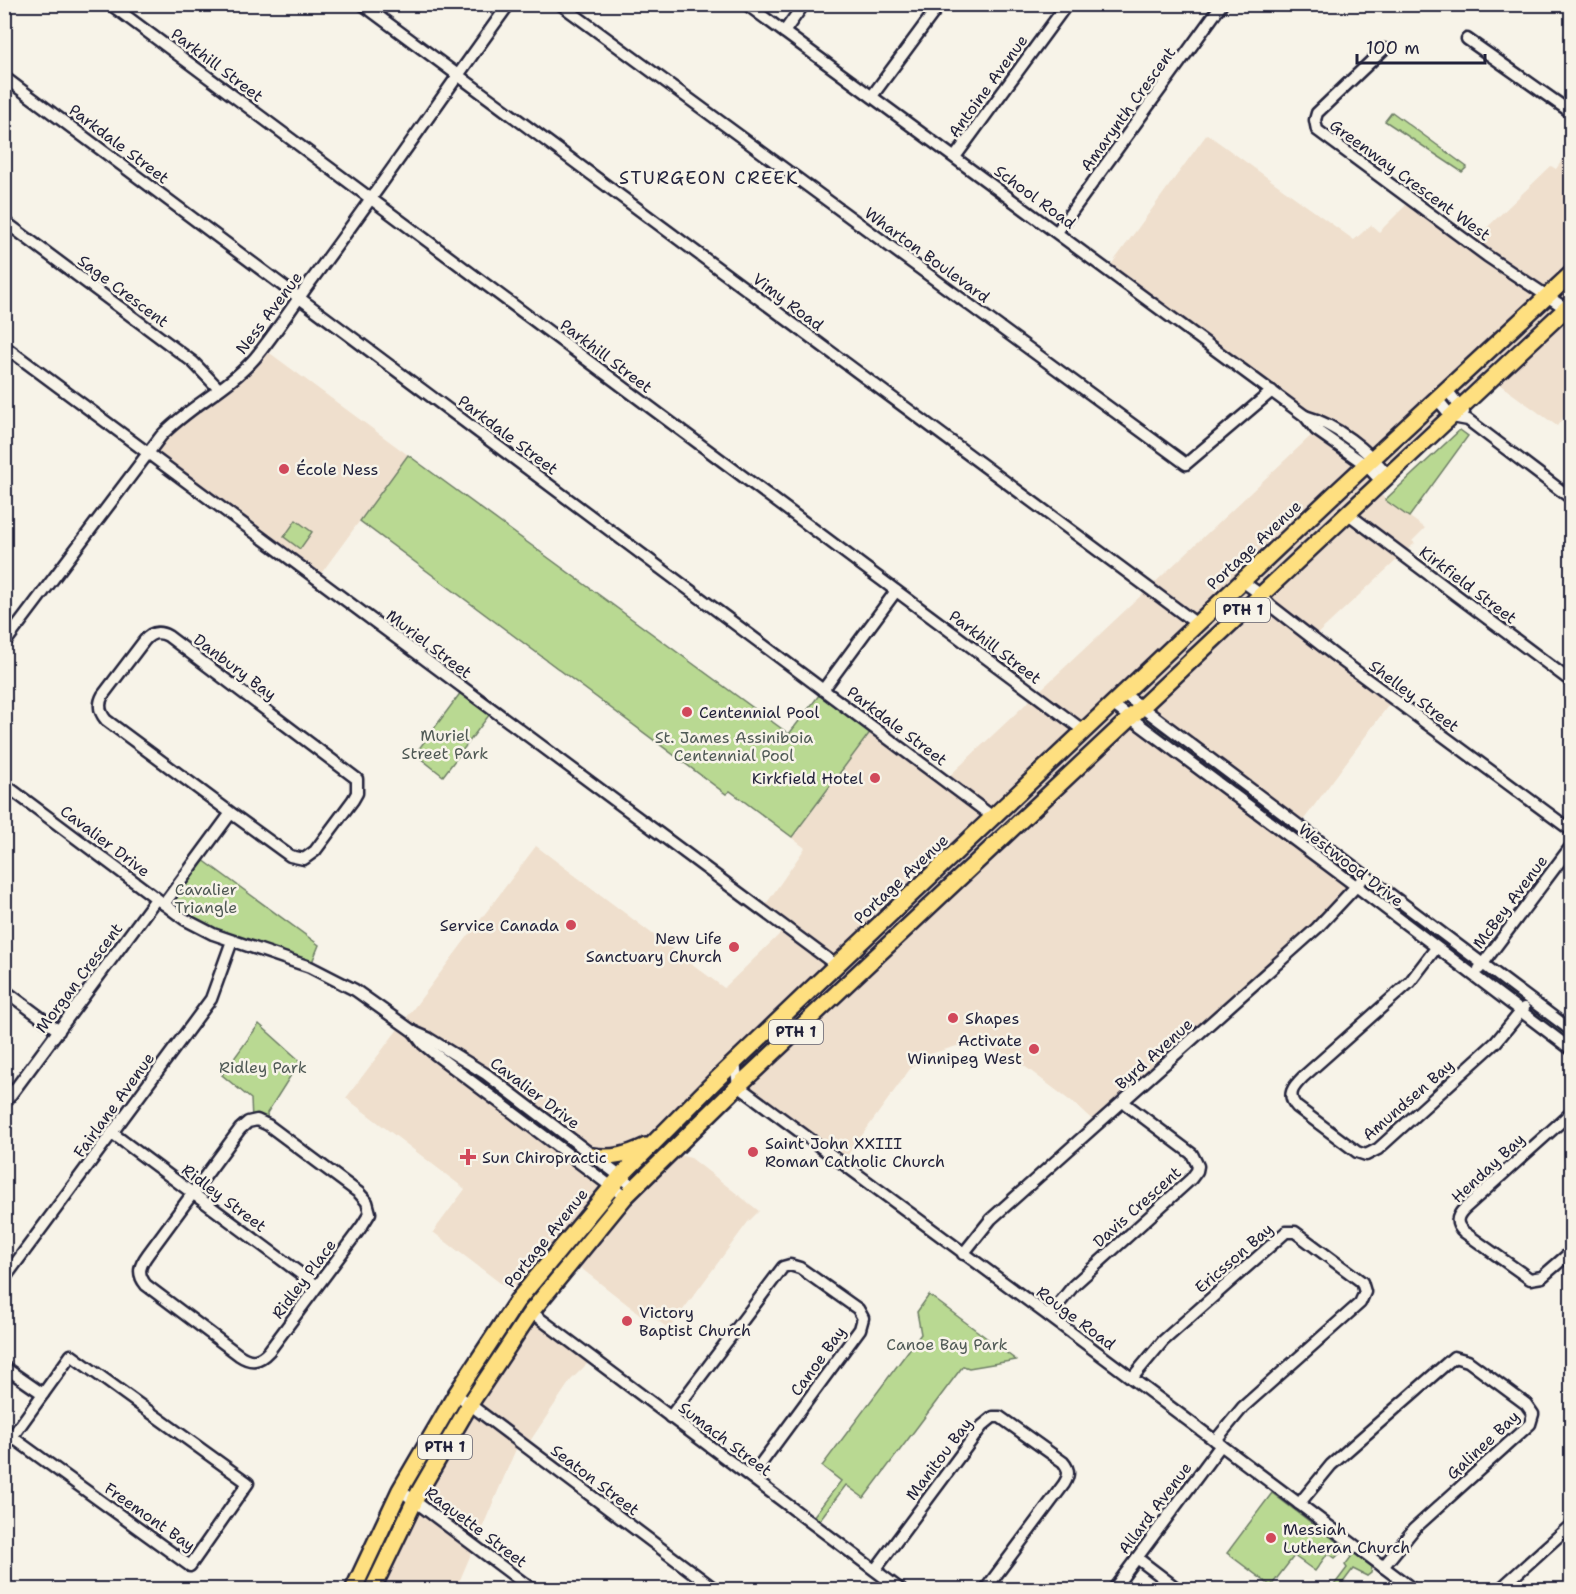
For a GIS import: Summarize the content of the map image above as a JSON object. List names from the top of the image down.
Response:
{
  "streets": {
    "highway": ["Portage Avenue", "PTH 1"],
    "street": [
      "Parkhill Street",
      "Antoine Avenue",
      "Amarynth Crescent",
      "Parkdale Street",
      "Greenway Crescent West",
      "School Road",
      "Wharton Boulevard",
      "Sage Crescent",
      "Vimy Road",
      "Ness Avenue",
      "Kirkfield Street",
      "Muriel Street",
      "Danbury Bay",
      "Shelley Street",
      "Cavalier Drive",
      "Westwood Drive",
      "McBey Avenue",
      "Morgan Crescent",
      "Byrd Avenue",
      "Amundsen Bay",
      "Fairlane Avenue",
      "Henday Bay",
      "Ridley Street",
      "Davis Crescent",
      "Ericsson Bay",
      "Ridley Place",
      "Rouge Road",
      "Canoe Bay",
      "Sumach Street",
      "Galinee Bay",
      "Manitou Bay",
      "Seaton Street",
      "Allard Avenue",
      "Freemont Bay",
      "Raquette Street"
    ]
  },
  "crossings": [
    ["Parkhill Street", "Ness Avenue"],
    ["Parkhill Street", "Portage Avenue"],
    ["Antoine Avenue", "School Road"],
    ["Amarynth Crescent", "School Road"],
    ["Parkdale Street", "Ness Avenue"],
    ["Parkdale Street", "Portage Avenue"],
    ["Greenway Crescent West", "Portage Avenue"],
    ["School Road", "Wharton Boulevard"],
    ["School Road", "Portage Avenue"],
    ["School Road", "PTH 1"],
    ["Sage Crescent", "Ness Avenue"],
    ["Vimy Road", "Ness Avenue"],
    ["Vimy Road", "Portage Avenue"],
    ["Ness Avenue", "Muriel Street"],
    ["Portage Avenue", "Muriel Street"],
    ["Portage Avenue", "Shelley Street"],
    ["Portage Avenue", "Cavalier Drive"],
    ["Portage Avenue", "Westwood Drive"],
    ["Portage Avenue", "Seaton Street"],
    ["Portage Avenue", "Raquette Street"],
    ["Kirkfield Street", "PTH 1"],
    ["PTH 1", "Shelley Street"],
    ["PTH 1", "Cavalier Drive"],
    ["PTH 1", "Westwood Drive"],
    ["PTH 1", "Rouge Road"],
    ["PTH 1", "Sumach Street"],
    ["PTH 1", "Seaton Street"],
    ["PTH 1", "Raquette Street"],
    ["Cavalier Drive", "Morgan Crescent"],
    ["Cavalier Drive", "Fairlane Avenue"],
    ["Westwood Drive", "McBey Avenue"],
    ["Westwood Drive", "Byrd Avenue"],
    ["Westwood Drive", "Amundsen Bay"],
    ["Byrd Avenue", "Davis Crescent"],
    ["Byrd Avenue", "Rouge Road"],
    ["Fairlane Avenue", "Ridley Street"],
    ["Ridley Street", "Ridley Place"],
    ["Davis Crescent", "Rouge Road"],
    ["Ericsson Bay", "Rouge Road"],
    ["Ericsson Bay", "Allard Avenue"],
    ["Rouge Road", "Galinee Bay"],
    ["Rouge Road", "Allard Avenue"],
    ["Canoe Bay", "Sumach Street"],
    ["Sumach Street", "Manitou Bay"]
  ],
  "districts": ["STURGEON CREEK"],
  "parks": [
    "Muriel Street Park",
    "St. James Assiniboia Centennial Pool",
    "Cavalier Triangle",
    "Ridley Park",
    "Canoe Bay Park"
  ],
  "places": {
    "other": [
      "École Ness",
      "Centennial Pool",
      "Kirkfield Hotel",
      "Service Canada",
      "New Life Sanctuary Church",
      "Shapes",
      "Activate Winnipeg West",
      "Saint John XXIII Roman Catholic Church",
      "Victory Baptist Church",
      "Messiah Lutheran Church"
    ],
    "health": ["Sun Chiropractic"]
  },
  "scale_bar": "100 m"
}
